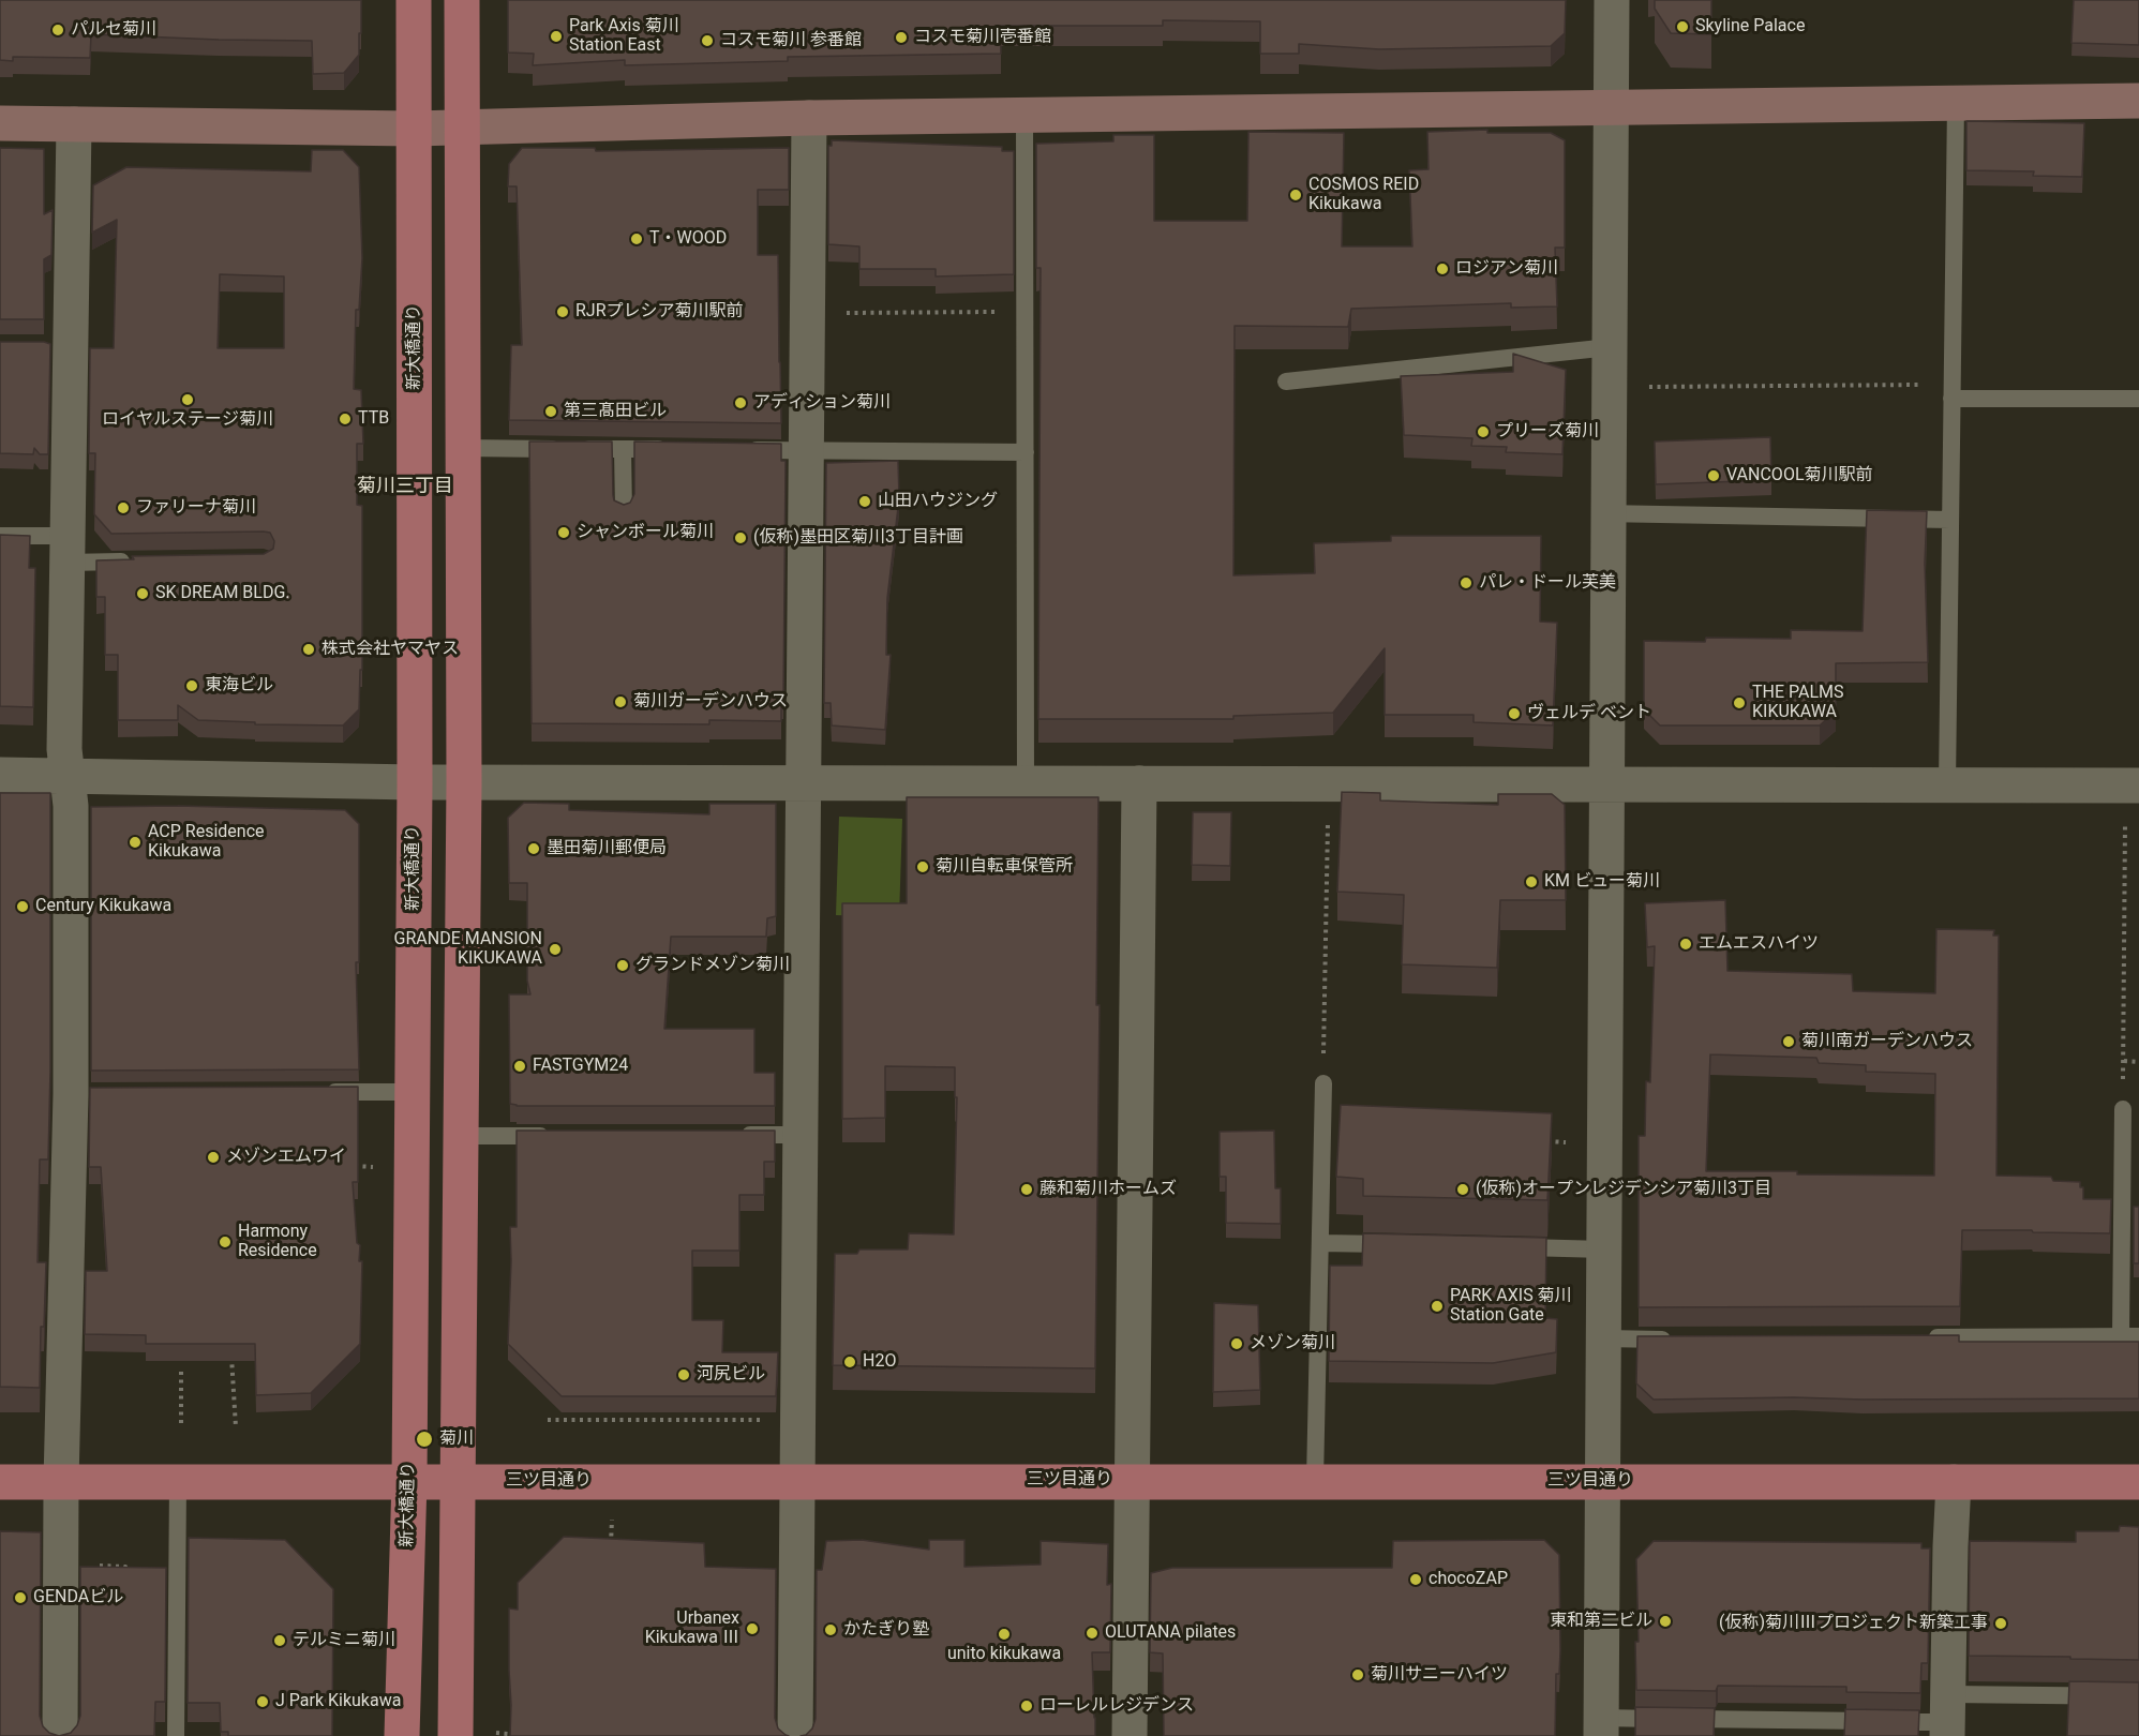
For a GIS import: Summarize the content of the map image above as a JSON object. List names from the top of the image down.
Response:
{
  "streets": {
    "main road": ["新大橋通り", "三ツ目通り"]
  },
  "crossings": [
    ["新大橋通り", "三ツ目通り"]
  ],
  "districts": ["菊川三丁目"],
  "places": [
    "Skyline Palace",
    "パルセ菊川",
    "Park Axis 菊川 Station East",
    "コスモ菊川壱番館",
    "コスモ菊川 参番館",
    "COSMOS REID Kikukawa",
    "T・WOOD",
    "ロジアン菊川",
    "RJRプレシア菊川駅前",
    "ロイヤルステージ菊川",
    "アディション菊川",
    "第三髙田ビル",
    "TTB",
    "プリーズ菊川",
    "VANCOOL菊川駅前",
    "山田ハウジング",
    "ファリーナ菊川",
    "シャンボール菊川",
    "(仮称)墨田区菊川3丁目計画",
    "パレ・ドール芙美",
    "SK DREAM BLDG.",
    "株式会社ヤマヤス",
    "東海ビル",
    "菊川ガーデンハウス",
    "THE PALMS KIKUKAWA",
    "ヴェルデ ベント",
    "ACP Residence Kikukawa",
    "墨田菊川郵便局",
    "菊川自転車保管所",
    "KM ビュー菊川",
    "Century Kikukawa",
    "エムエスハイツ",
    "GRANDE MANSION KIKUKAWA",
    "グランドメゾン菊川",
    "菊川南ガーデンハウス",
    "FASTGYM24",
    "メゾンエムワイ",
    "藤和菊川ホームズ",
    "(仮称)オープンレジデンシア菊川3丁目",
    "Harmony Residence",
    "PARK AXIS 菊川 Station Gate",
    "メゾン菊川",
    "H2O",
    "河尻ビル",
    "菊川",
    "chocoZAP",
    "GENDAビル",
    "東和第二ビル",
    "(仮称)菊川Ⅲプロジェクト新築工事",
    "Urbanex Kikukawa Ⅲ",
    "かたぎり塾",
    "OLUTANA pilates",
    "unito kikukawa",
    "テルミニ菊川",
    "菊川サニーハイツ",
    "J Park Kikukawa",
    "ローレルレジデンス"
  ]
}
